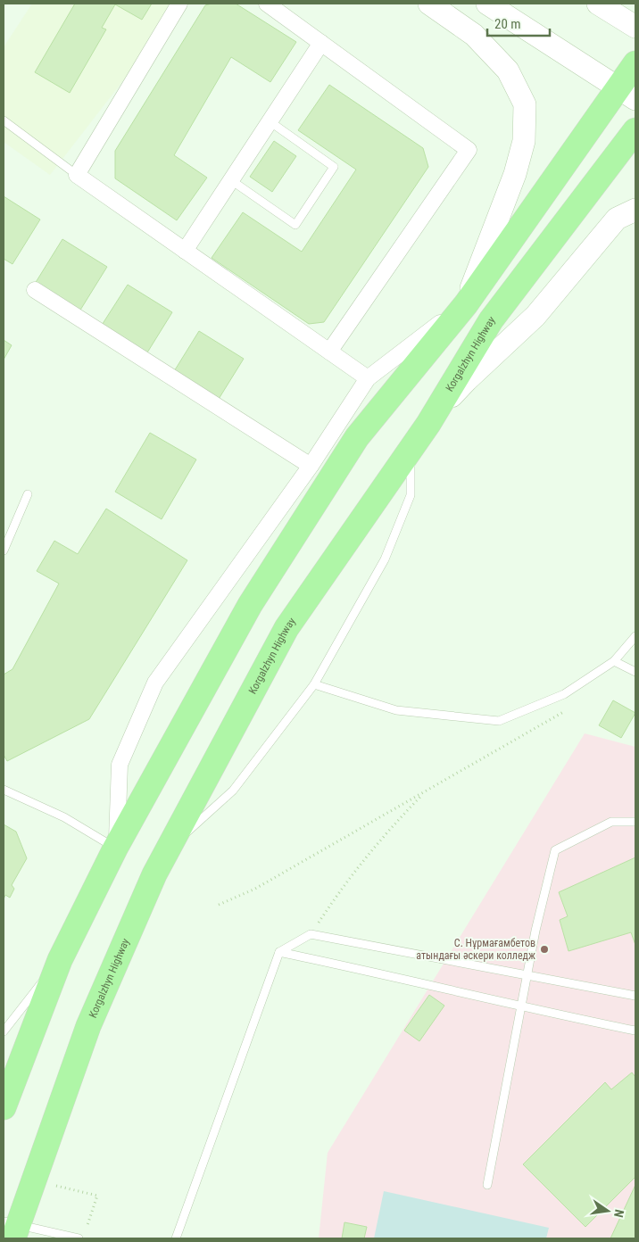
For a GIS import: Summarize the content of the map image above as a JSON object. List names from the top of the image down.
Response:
{
  "streets": {
    "main road": ["Korgalzhyn Highway"]
  },
  "places": ["С. Нұрмағамбетов атындағы әскери колледж"],
  "scale_bar": "20 m",
  "north": "right"
}
